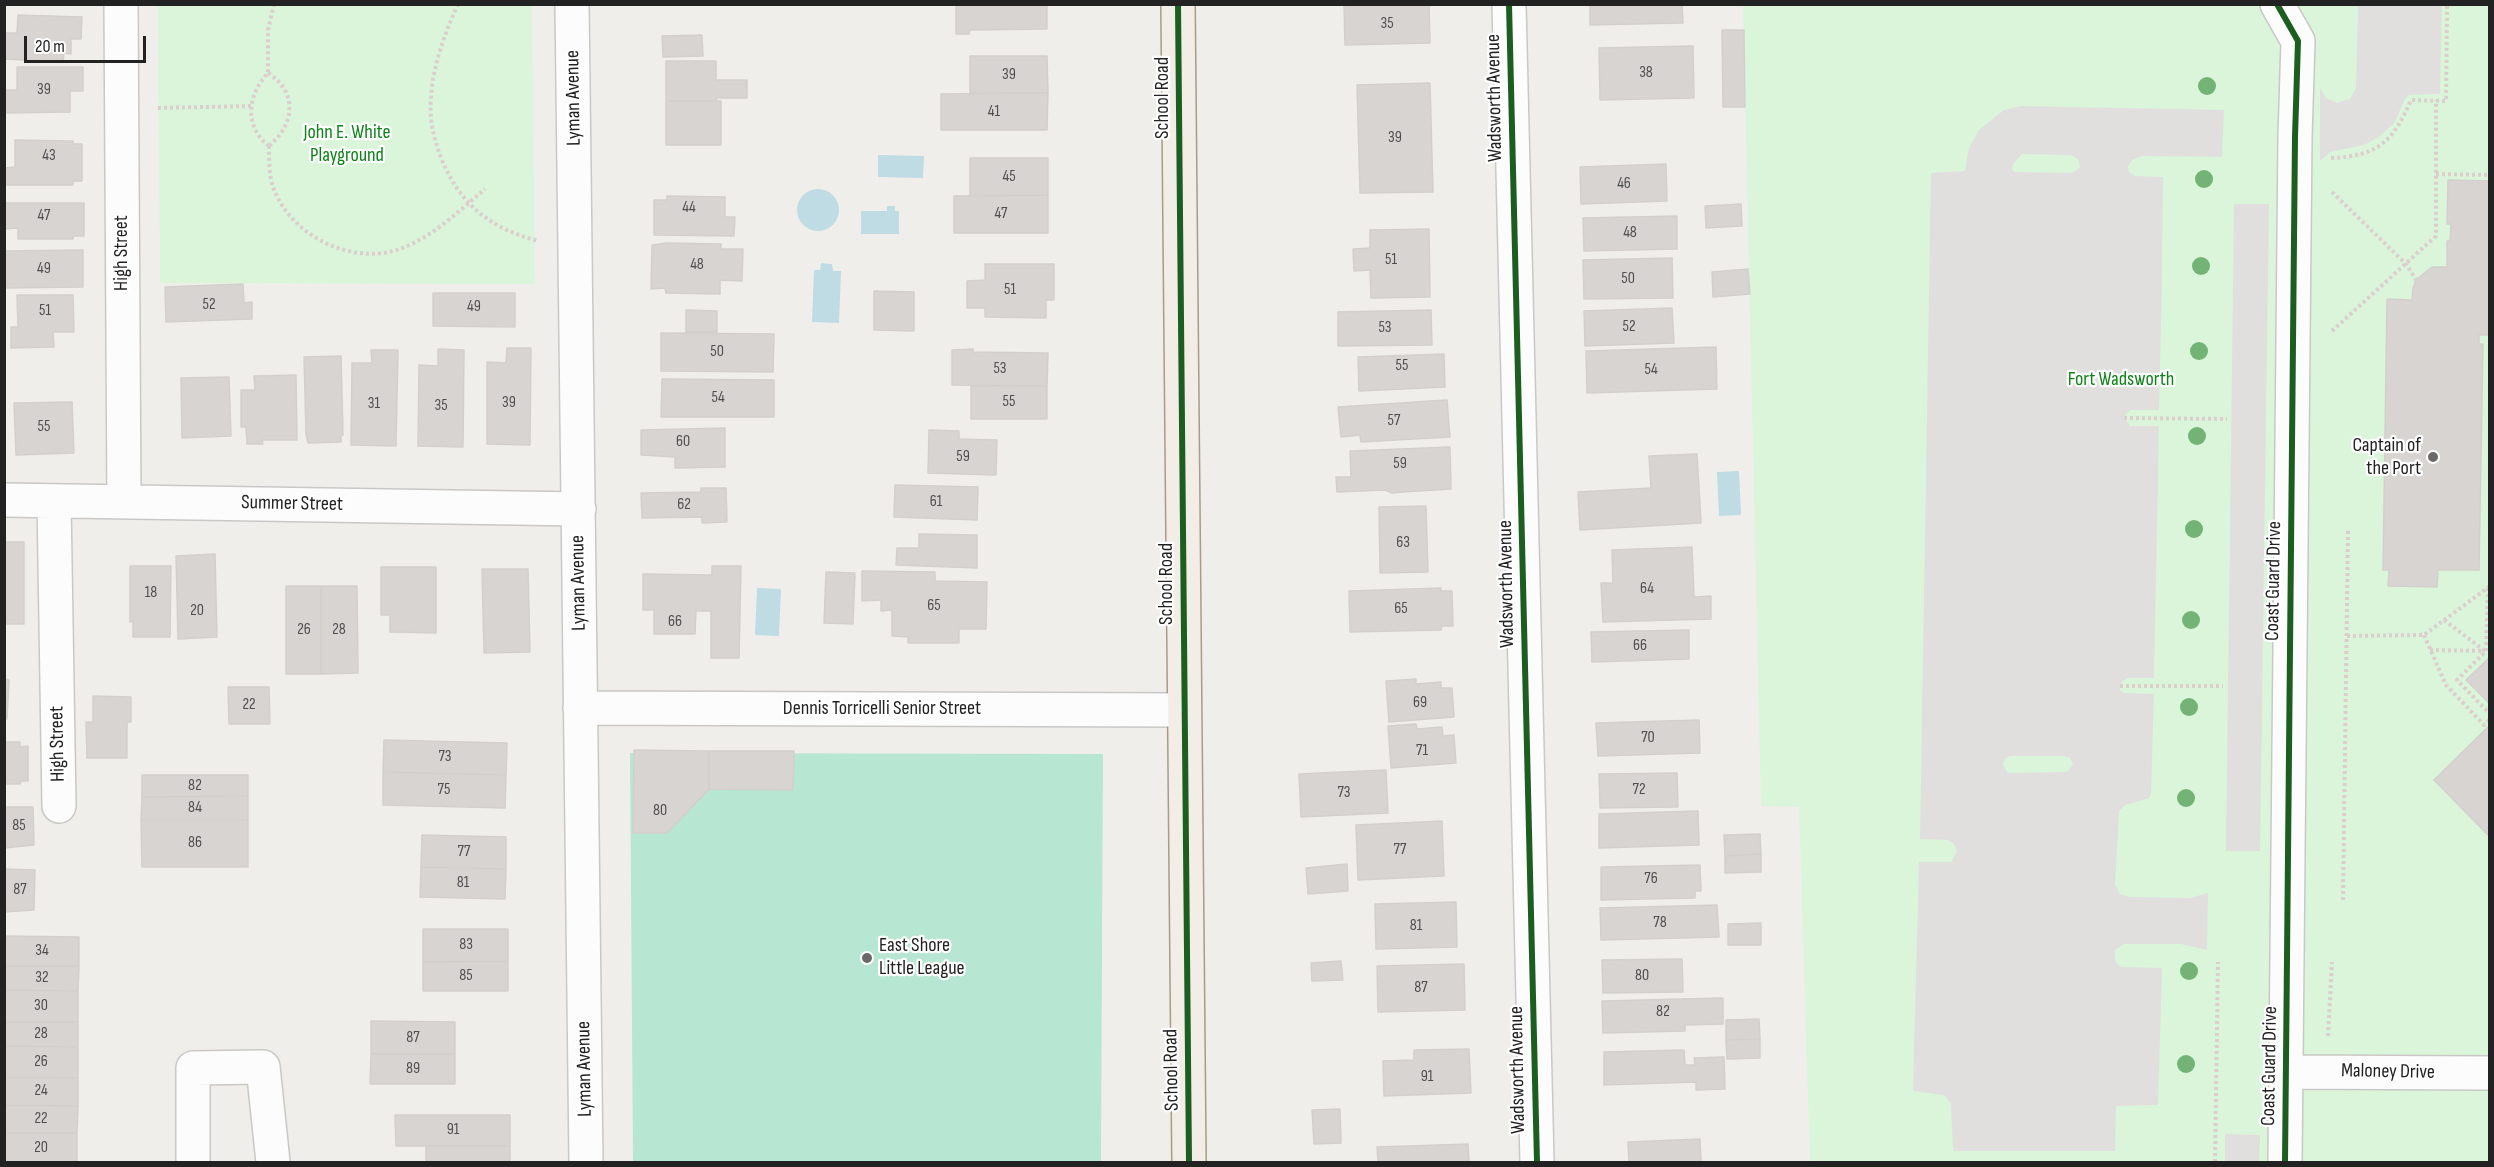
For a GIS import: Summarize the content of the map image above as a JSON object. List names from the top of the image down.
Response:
{
  "streets": {
    "main road": ["School Road"],
    "street": [
      "Lyman Avenue",
      "Wadsworth Avenue",
      "High Street",
      "Summer Street",
      "Coast Guard Drive",
      "Dennis Torricelli Senior Street",
      "Maloney Drive"
    ]
  },
  "crossings": [
    ["Lyman Avenue", "Summer Street"],
    ["Lyman Avenue", "Dennis Torricelli Senior Street"],
    ["School Road", "Dennis Torricelli Senior Street"],
    ["High Street", "Summer Street"],
    ["Coast Guard Drive", "Maloney Drive"]
  ],
  "parks": ["John E. White Playground", "Fort Wadsworth"],
  "places": ["Captain of the Port", "East Shore Little League"],
  "house_numbers": [
    "35",
    "38",
    "39",
    "39",
    "41",
    "39",
    "43",
    "45",
    "46",
    "44",
    "47",
    "47",
    "48",
    "51",
    "48",
    "49",
    "50",
    "51",
    "52",
    "49",
    "51",
    "52",
    "53",
    "50",
    "55",
    "53",
    "54",
    "54",
    "55",
    "39",
    "31",
    "35",
    "57",
    "55",
    "60",
    "59",
    "59",
    "61",
    "62",
    "63",
    "64",
    "18",
    "65",
    "65",
    "20",
    "66",
    "26",
    "28",
    "66",
    "69",
    "22",
    "70",
    "71",
    "73",
    "82",
    "75",
    "72",
    "73",
    "84",
    "80",
    "85",
    "86",
    "77",
    "77",
    "76",
    "81",
    "87",
    "78",
    "81",
    "83",
    "34",
    "85",
    "80",
    "32",
    "87",
    "30",
    "82",
    "28",
    "87",
    "26",
    "89",
    "91",
    "24",
    "22",
    "91",
    "20"
  ],
  "scale_bar": "20 m"
}
